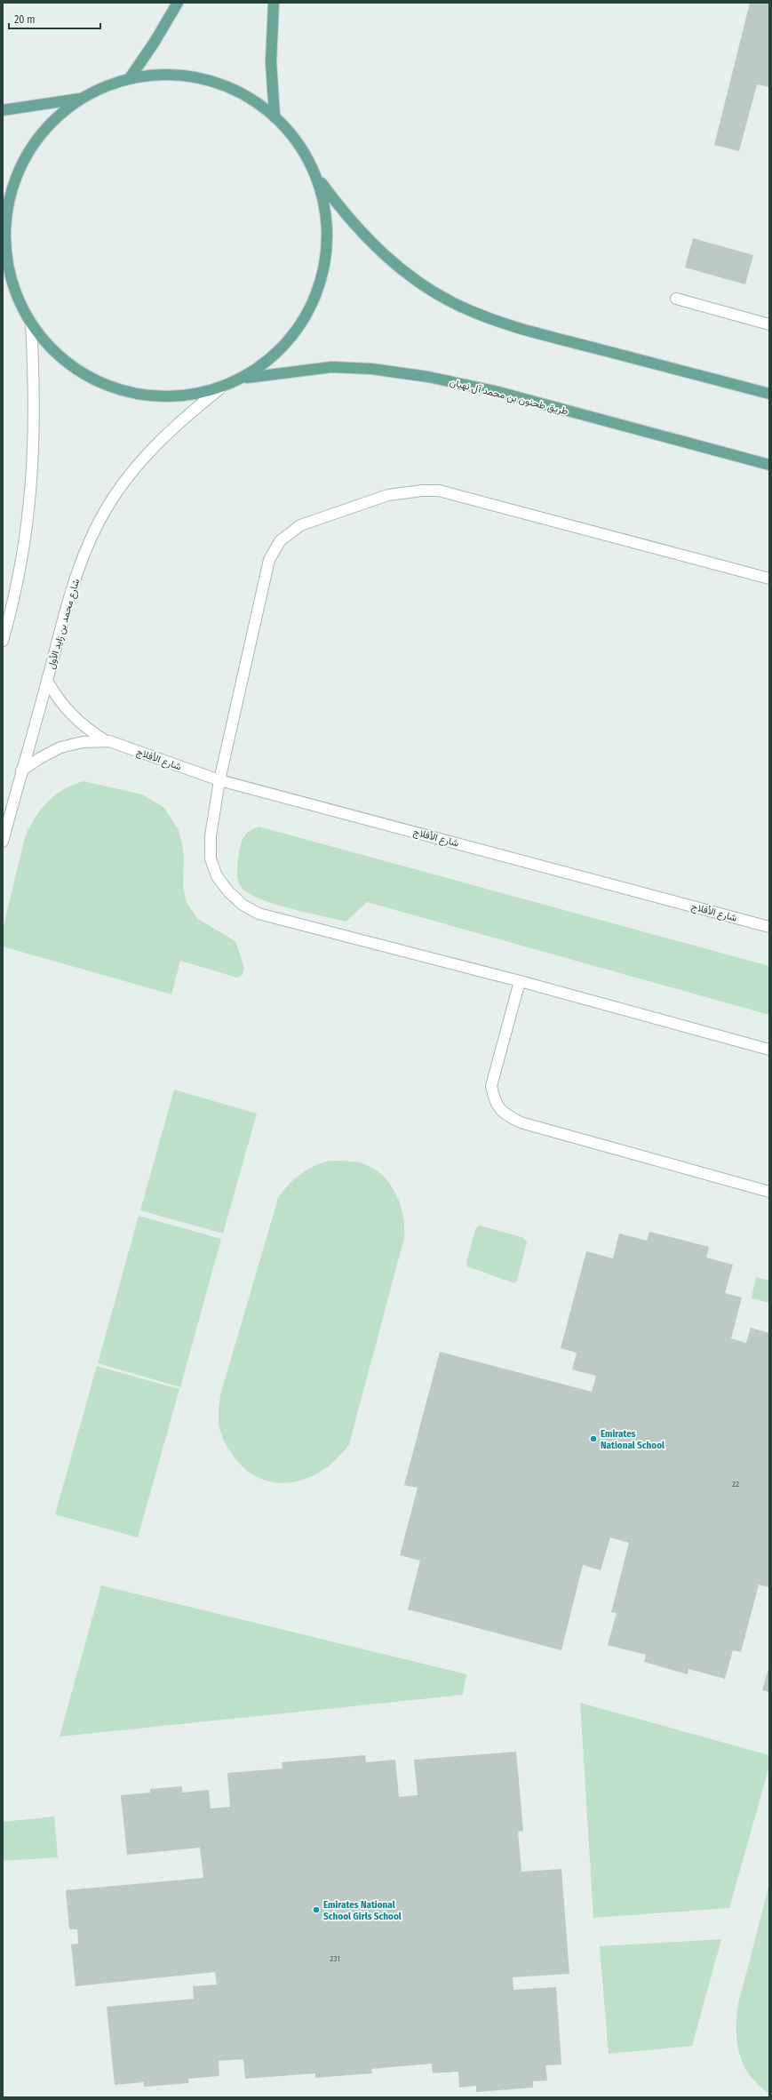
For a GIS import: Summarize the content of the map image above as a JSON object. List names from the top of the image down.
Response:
{
  "streets": {
    "main road": ["طريق طحنون بن محمد آل نهيان"],
    "street": ["شارع محمد بن زايد الأول", "شارع الأفلاج"]
  },
  "crossings": [
    ["شارع محمد بن زايد الأول", "شارع الأفلاج"]
  ],
  "places": ["Emirates National School", "Emirates National School Girls School"],
  "house_numbers": ["22", "231"],
  "scale_bar": "20 m"
}
